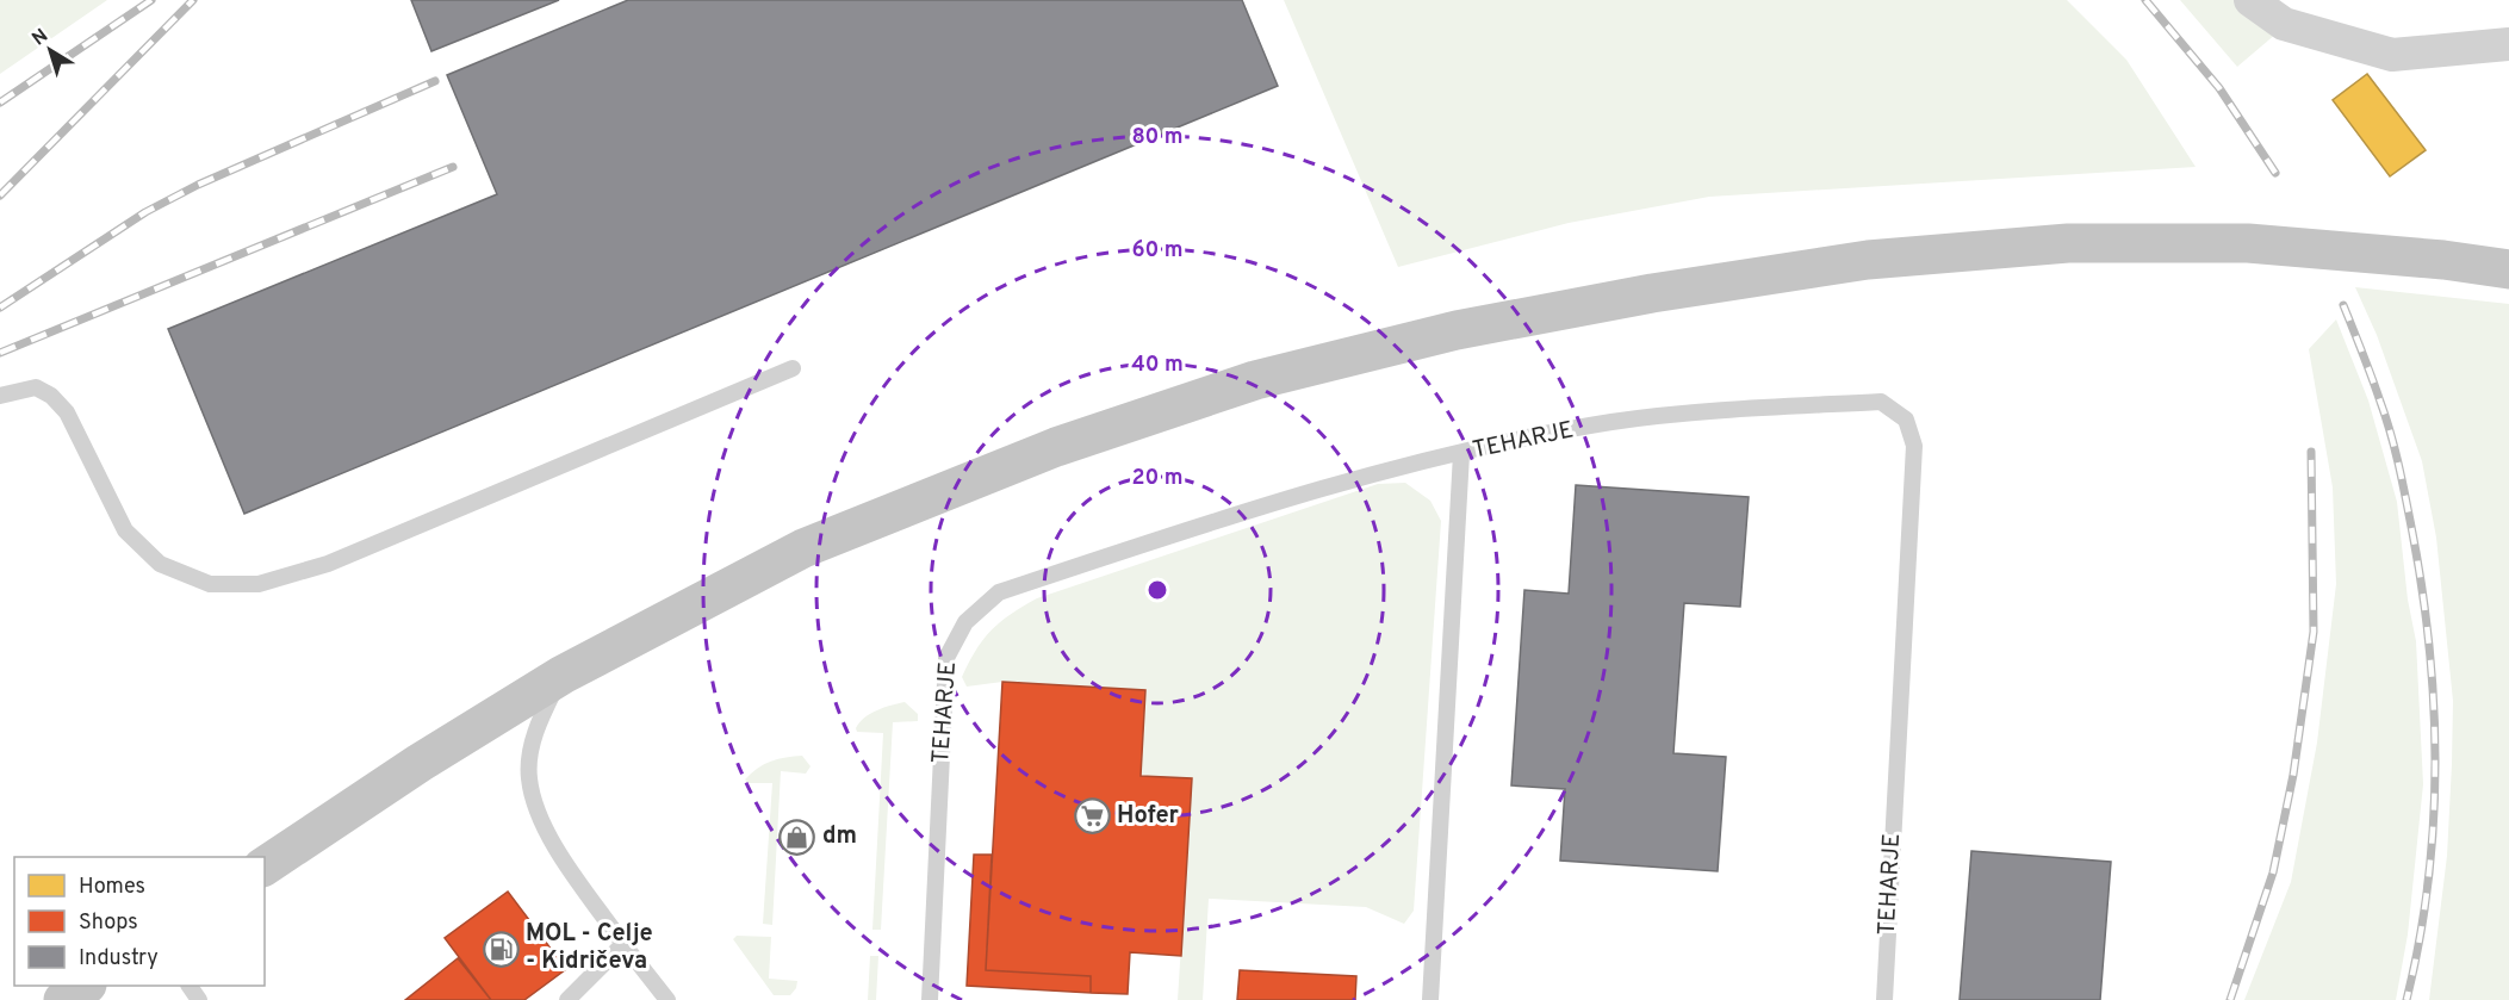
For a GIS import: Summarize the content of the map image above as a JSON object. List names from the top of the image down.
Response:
{
  "streets": {
    "lane": ["TEHARJE"]
  },
  "places": {
    "supermarket": ["Hofer"],
    "shop": ["dm"],
    "fuel station": ["MOL - Celje - Kidričeva"]
  },
  "legend": ["Homes", "Shops", "Industry"],
  "north": "top left",
  "rings": [
    "80 m",
    "60 m",
    "40 m",
    "20 m"
  ]
}
